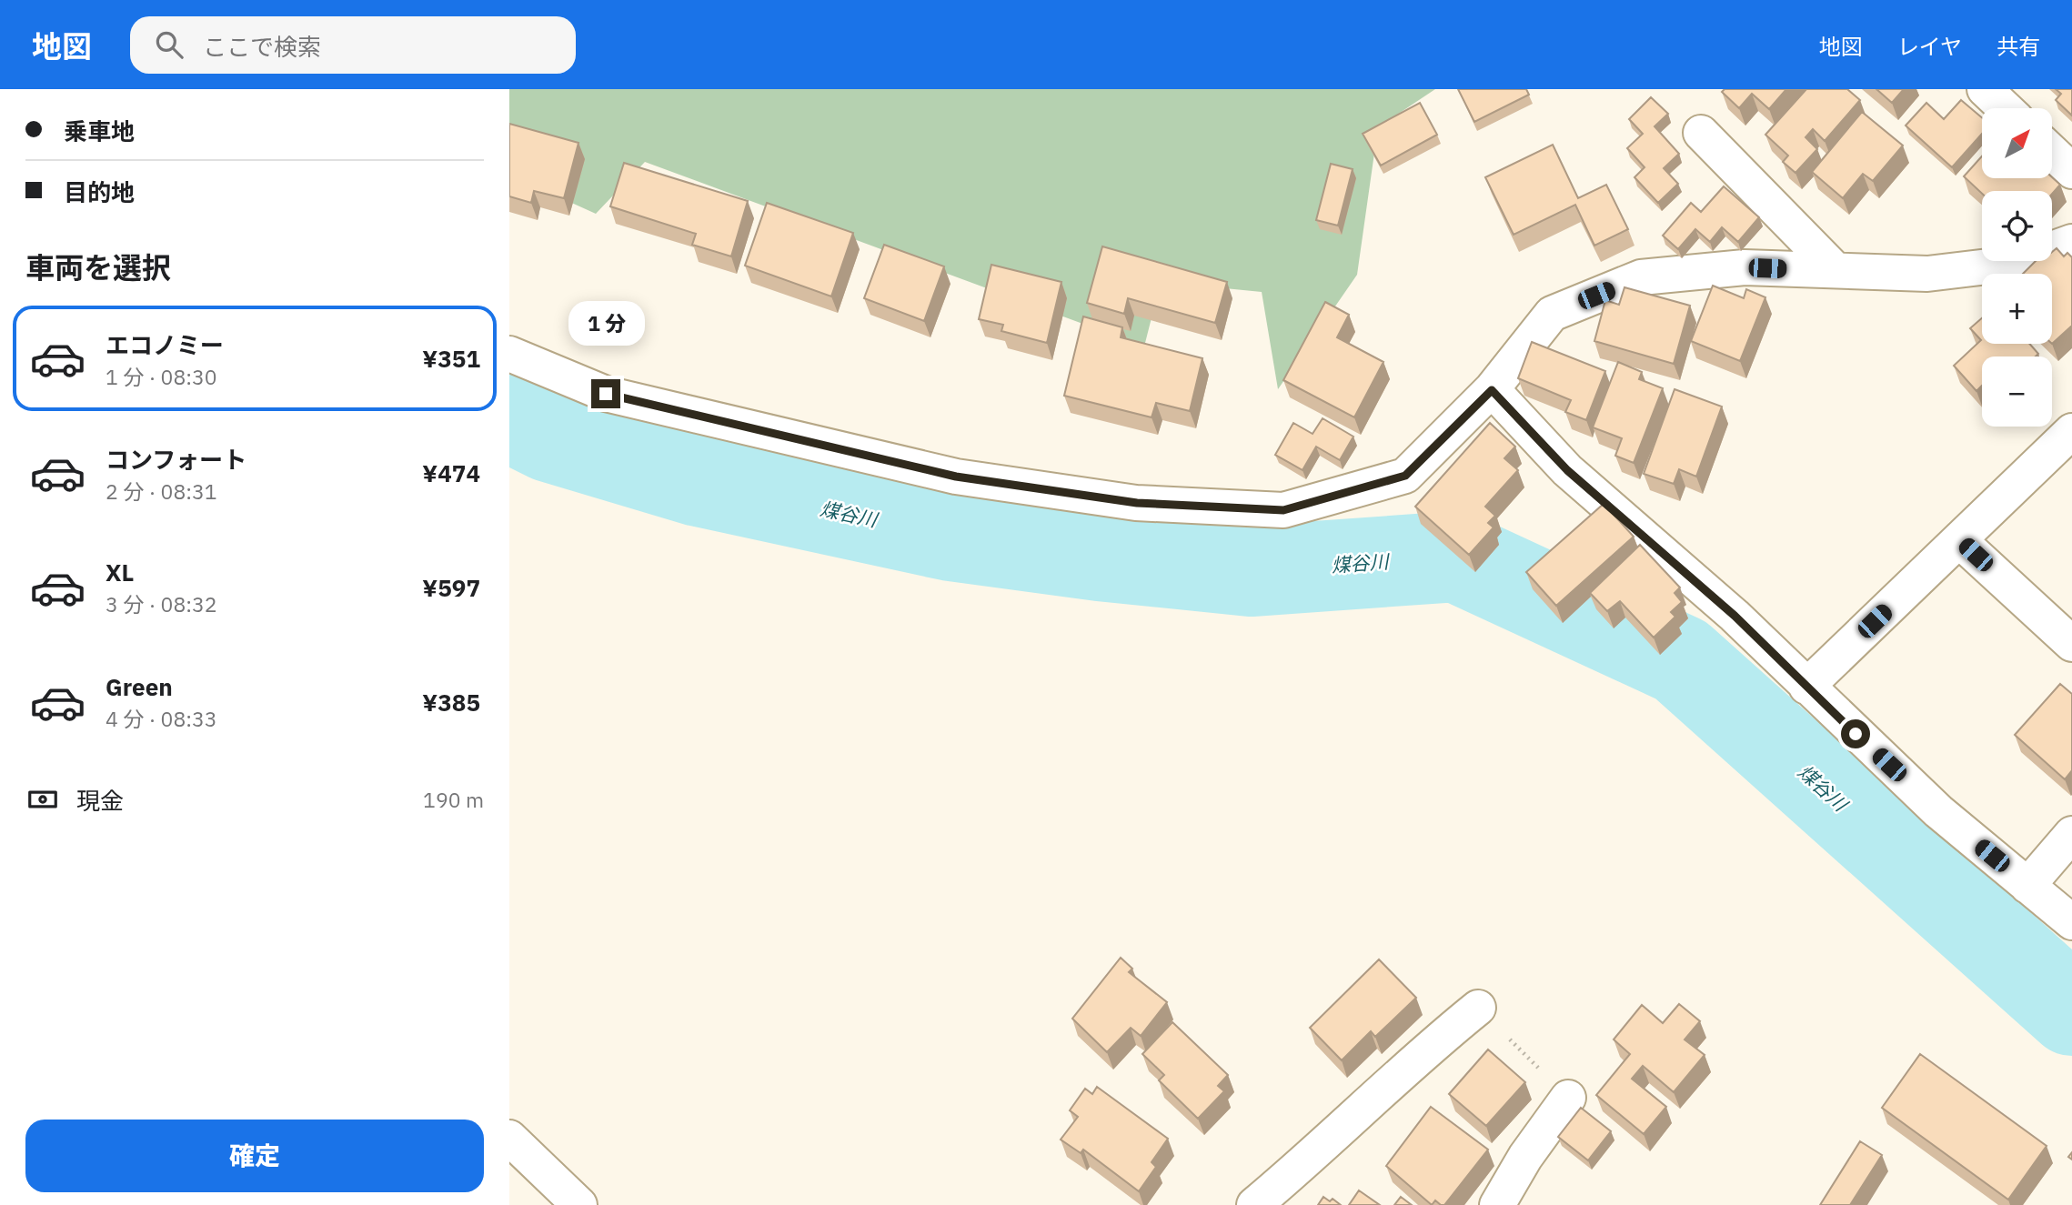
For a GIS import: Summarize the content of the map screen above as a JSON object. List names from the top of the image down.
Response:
{
  "water": ["煤谷川"],
  "north": "top right",
  "page": {
    "header": "地図",
    "search": "ここで検索",
    "nav": ["地図", "レイヤ", "共有"],
    "banner": ["乗車地", "目的地"],
    "map_buttons": ["+", "−"],
    "heading": "車両を選択",
    "bubble": "1 分",
    "list": [
      {
        "name": "エコノミー",
        "note": "1 分 · 08:30",
        "value": "¥351"
      },
      {
        "name": "コンフォート",
        "note": "2 分 · 08:31",
        "value": "¥474"
      },
      {
        "name": "XL",
        "note": "3 分 · 08:32",
        "value": "¥597"
      },
      {
        "name": "Green",
        "note": "4 分 · 08:33",
        "value": "¥385"
      }
    ],
    "pay": ["現金", "190 m"],
    "buttons": "確定"
  }
}
